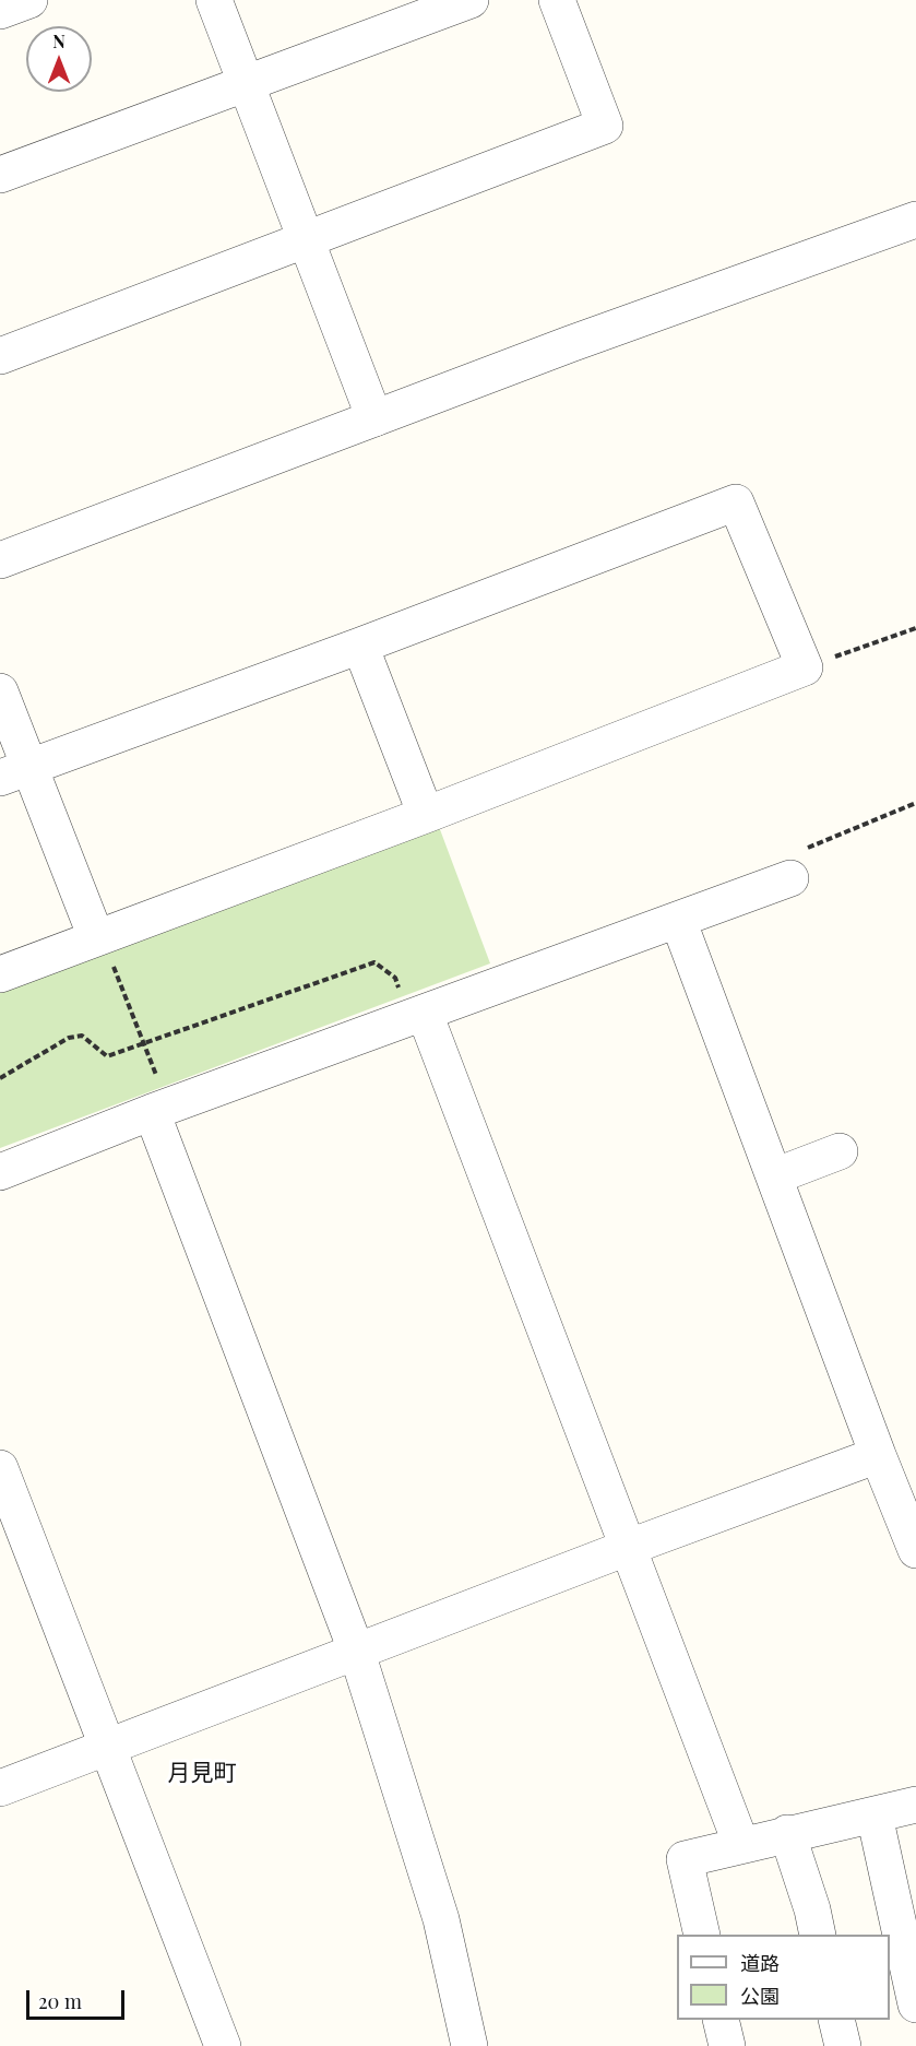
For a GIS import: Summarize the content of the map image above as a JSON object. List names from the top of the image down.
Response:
{
  "districts": ["月見町"],
  "legend": ["道路", "公園"],
  "scale_bar": "20 m",
  "north": "top"
}
